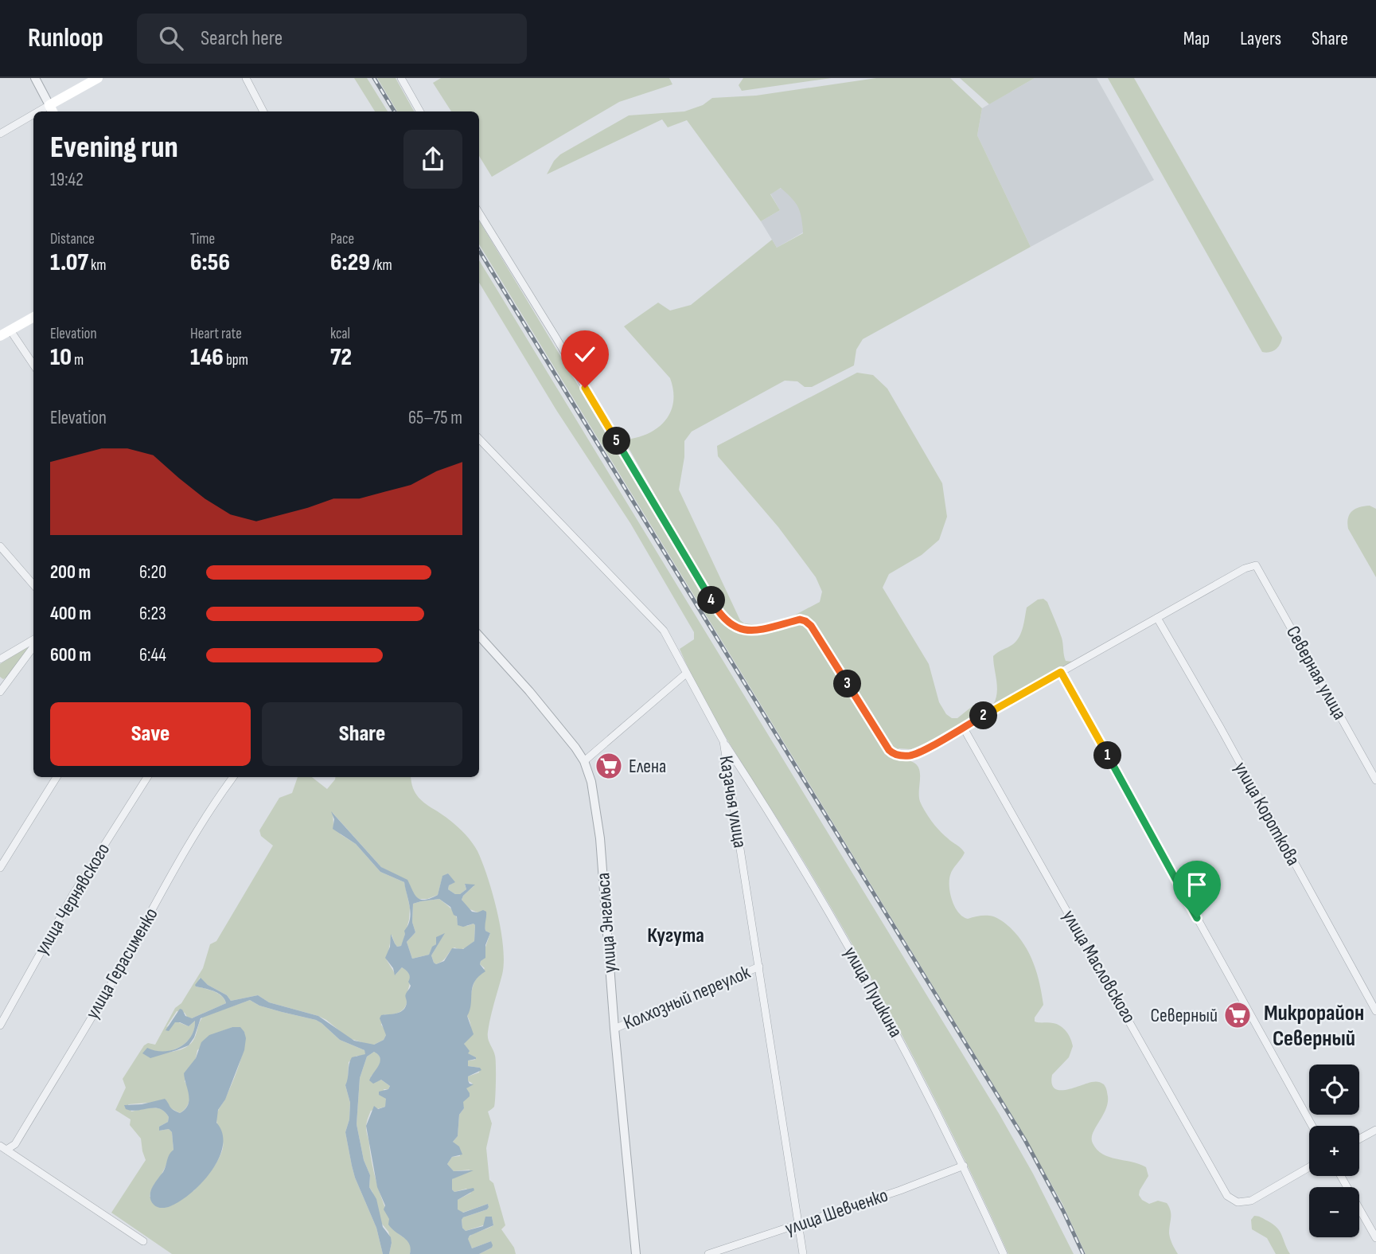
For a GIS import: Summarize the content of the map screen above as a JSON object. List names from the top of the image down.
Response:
{
  "streets": {
    "street": [
      "Северная улица",
      "Казачья улица",
      "улица Короткова",
      "улица Чернявского",
      "улица Энгельса",
      "улица Герасименко",
      "улица Масловского",
      "улица Пушкина",
      "Колхозный переулок",
      "улица Шевченко"
    ]
  },
  "crossings": [
    ["Северная улица", "улица Короткова"],
    ["Казачья улица", "улица Пушкина"],
    ["Казачья улица", "Колхозный переулок"],
    ["Казачья улица", "улица Шевченко"],
    ["улица Энгельса", "Колхозный переулок"],
    ["улица Пушкина", "улица Шевченко"]
  ],
  "districts": ["Кугута", "Микрорайон Северный"],
  "places": {
    "supermarket": ["Елена", "Северный"]
  },
  "page": {
    "header": "Runloop",
    "search": "Search here",
    "nav": ["Map", "Layers", "Share"],
    "heading": ["Evening run", "19:42"],
    "stats": [
      ["Distance", "1.07 km"],
      ["Time", "6:56"],
      ["Pace", "6:29 /km"],
      ["Elevation", "10 m"],
      ["Heart rate", "146 bpm"],
      ["kcal", "72"]
    ],
    "chart": ["Elevation", "65–75 m"],
    "pins": [
      "5",
      "4",
      "3",
      "2",
      "1"
    ],
    "list": [
      {
        "name": "200 m",
        "note": "6:20"
      },
      {
        "name": "400 m",
        "note": "6:23"
      },
      {
        "name": "600 m",
        "note": "6:44"
      }
    ],
    "buttons": ["Save", "Share"],
    "map_buttons": ["+", "−"]
  }
}
